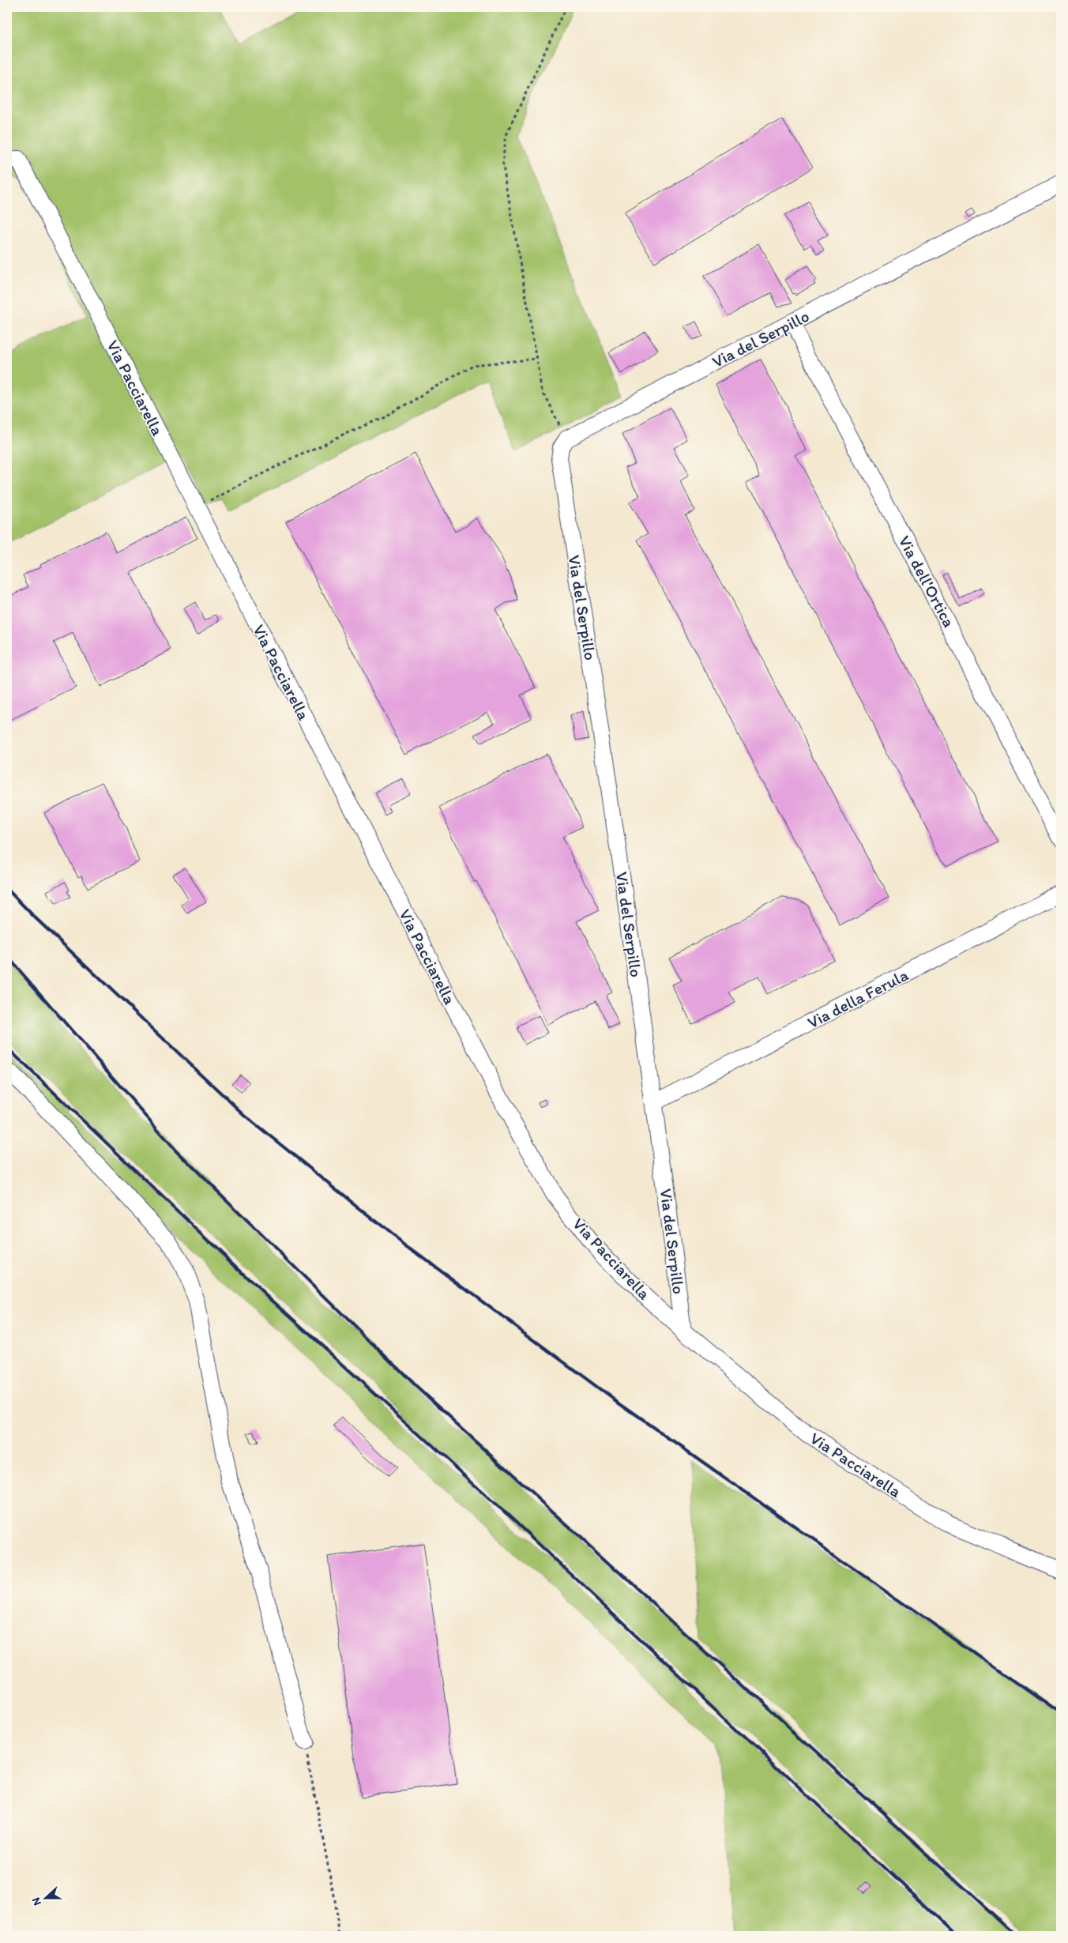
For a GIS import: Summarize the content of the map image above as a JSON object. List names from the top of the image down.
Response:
{
  "streets": {
    "street": [
      "Via del Serpillo",
      "Via Pacciarella",
      "Via dell'Ortica",
      "Via della Ferula"
    ]
  },
  "crossings": [
    ["Via del Serpillo", "Via Pacciarella"],
    ["Via del Serpillo", "Via dell'Ortica"],
    ["Via del Serpillo", "Via della Ferula"]
  ],
  "north": "left"
}
